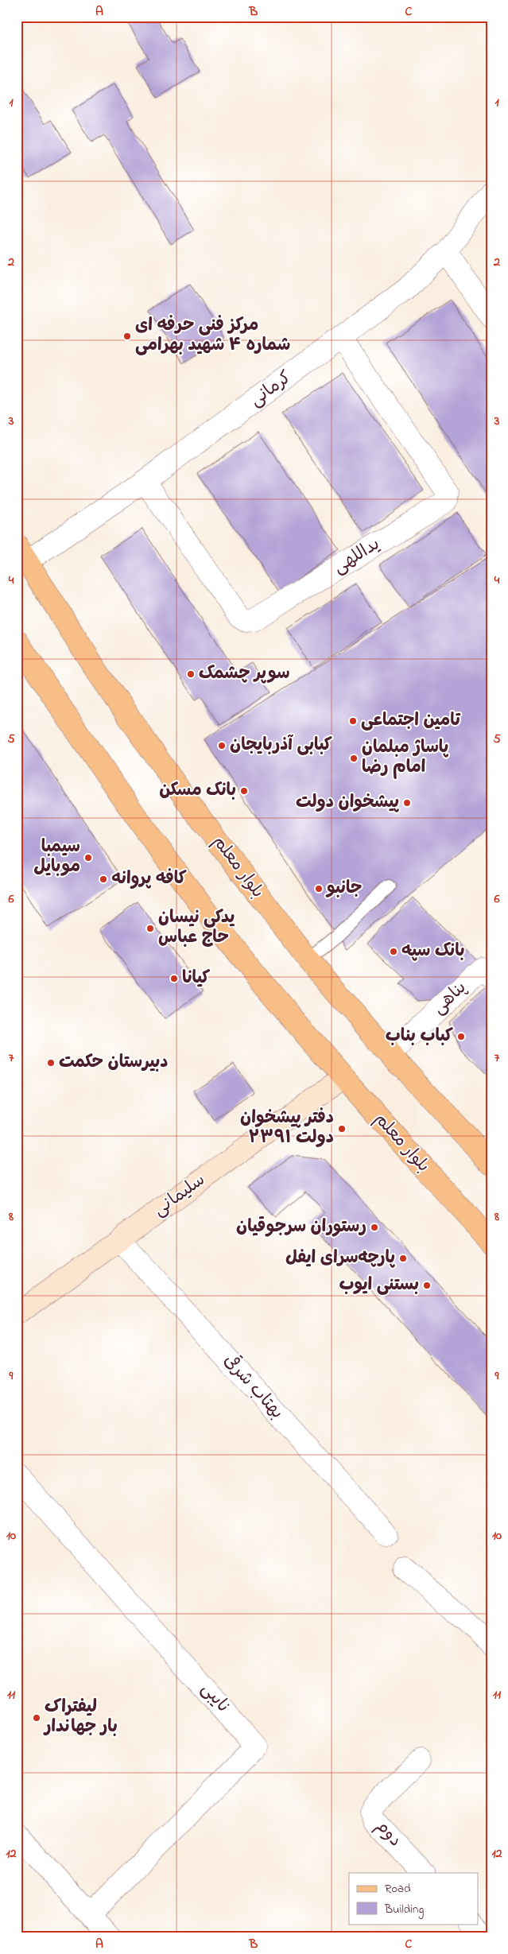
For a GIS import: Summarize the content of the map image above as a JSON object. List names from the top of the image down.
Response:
{
  "streets": {
    "main road": ["بلوار معلم", "سلیمانی"],
    "street": [
      "کرمانی",
      "یداللهی",
      "پناهی",
      "بهتاب شرقی",
      "نایبی",
      "دوم"
    ]
  },
  "crossings": [
    ["کرمانی", "یداللهی"],
    ["کرمانی", "بلوار معلم"],
    ["بلوار معلم", "پناهی"],
    ["بلوار معلم", "سلیمانی"],
    ["سلیمانی", "بهتاب شرقی"]
  ],
  "places": [
    "مرکز فنی حرفه ای شماره ۴ شهید بهرامی",
    "سوپر چشمک",
    "تامین اجتماعی",
    "کبابی آذربایجان",
    "پاساژ مبلمان امام رضا",
    "بانک مسکن",
    "پیشخوان دولت",
    "سیمبا موبایل",
    "کافه پروانه",
    "جانبو",
    "یدکی نیسان حاج عباس",
    "بانک سپه",
    "کیانا",
    "کباب بناب",
    "دبیرستان حکمت",
    "دفتر پیشخوان دولت ۲۳۹۱",
    "رستوران سرجوقیان",
    "پارچه‌سرای ایفل",
    "بستنی ایوب",
    "لیفتراک بار جهاندار"
  ],
  "legend": ["Road", "Building"],
  "grid": {
    "columns": ["A", "B", "C"],
    "rows": [
      "1",
      "2",
      "3",
      "4",
      "5",
      "6",
      "7",
      "8",
      "9",
      "10",
      "11",
      "12"
    ]
  }
}
